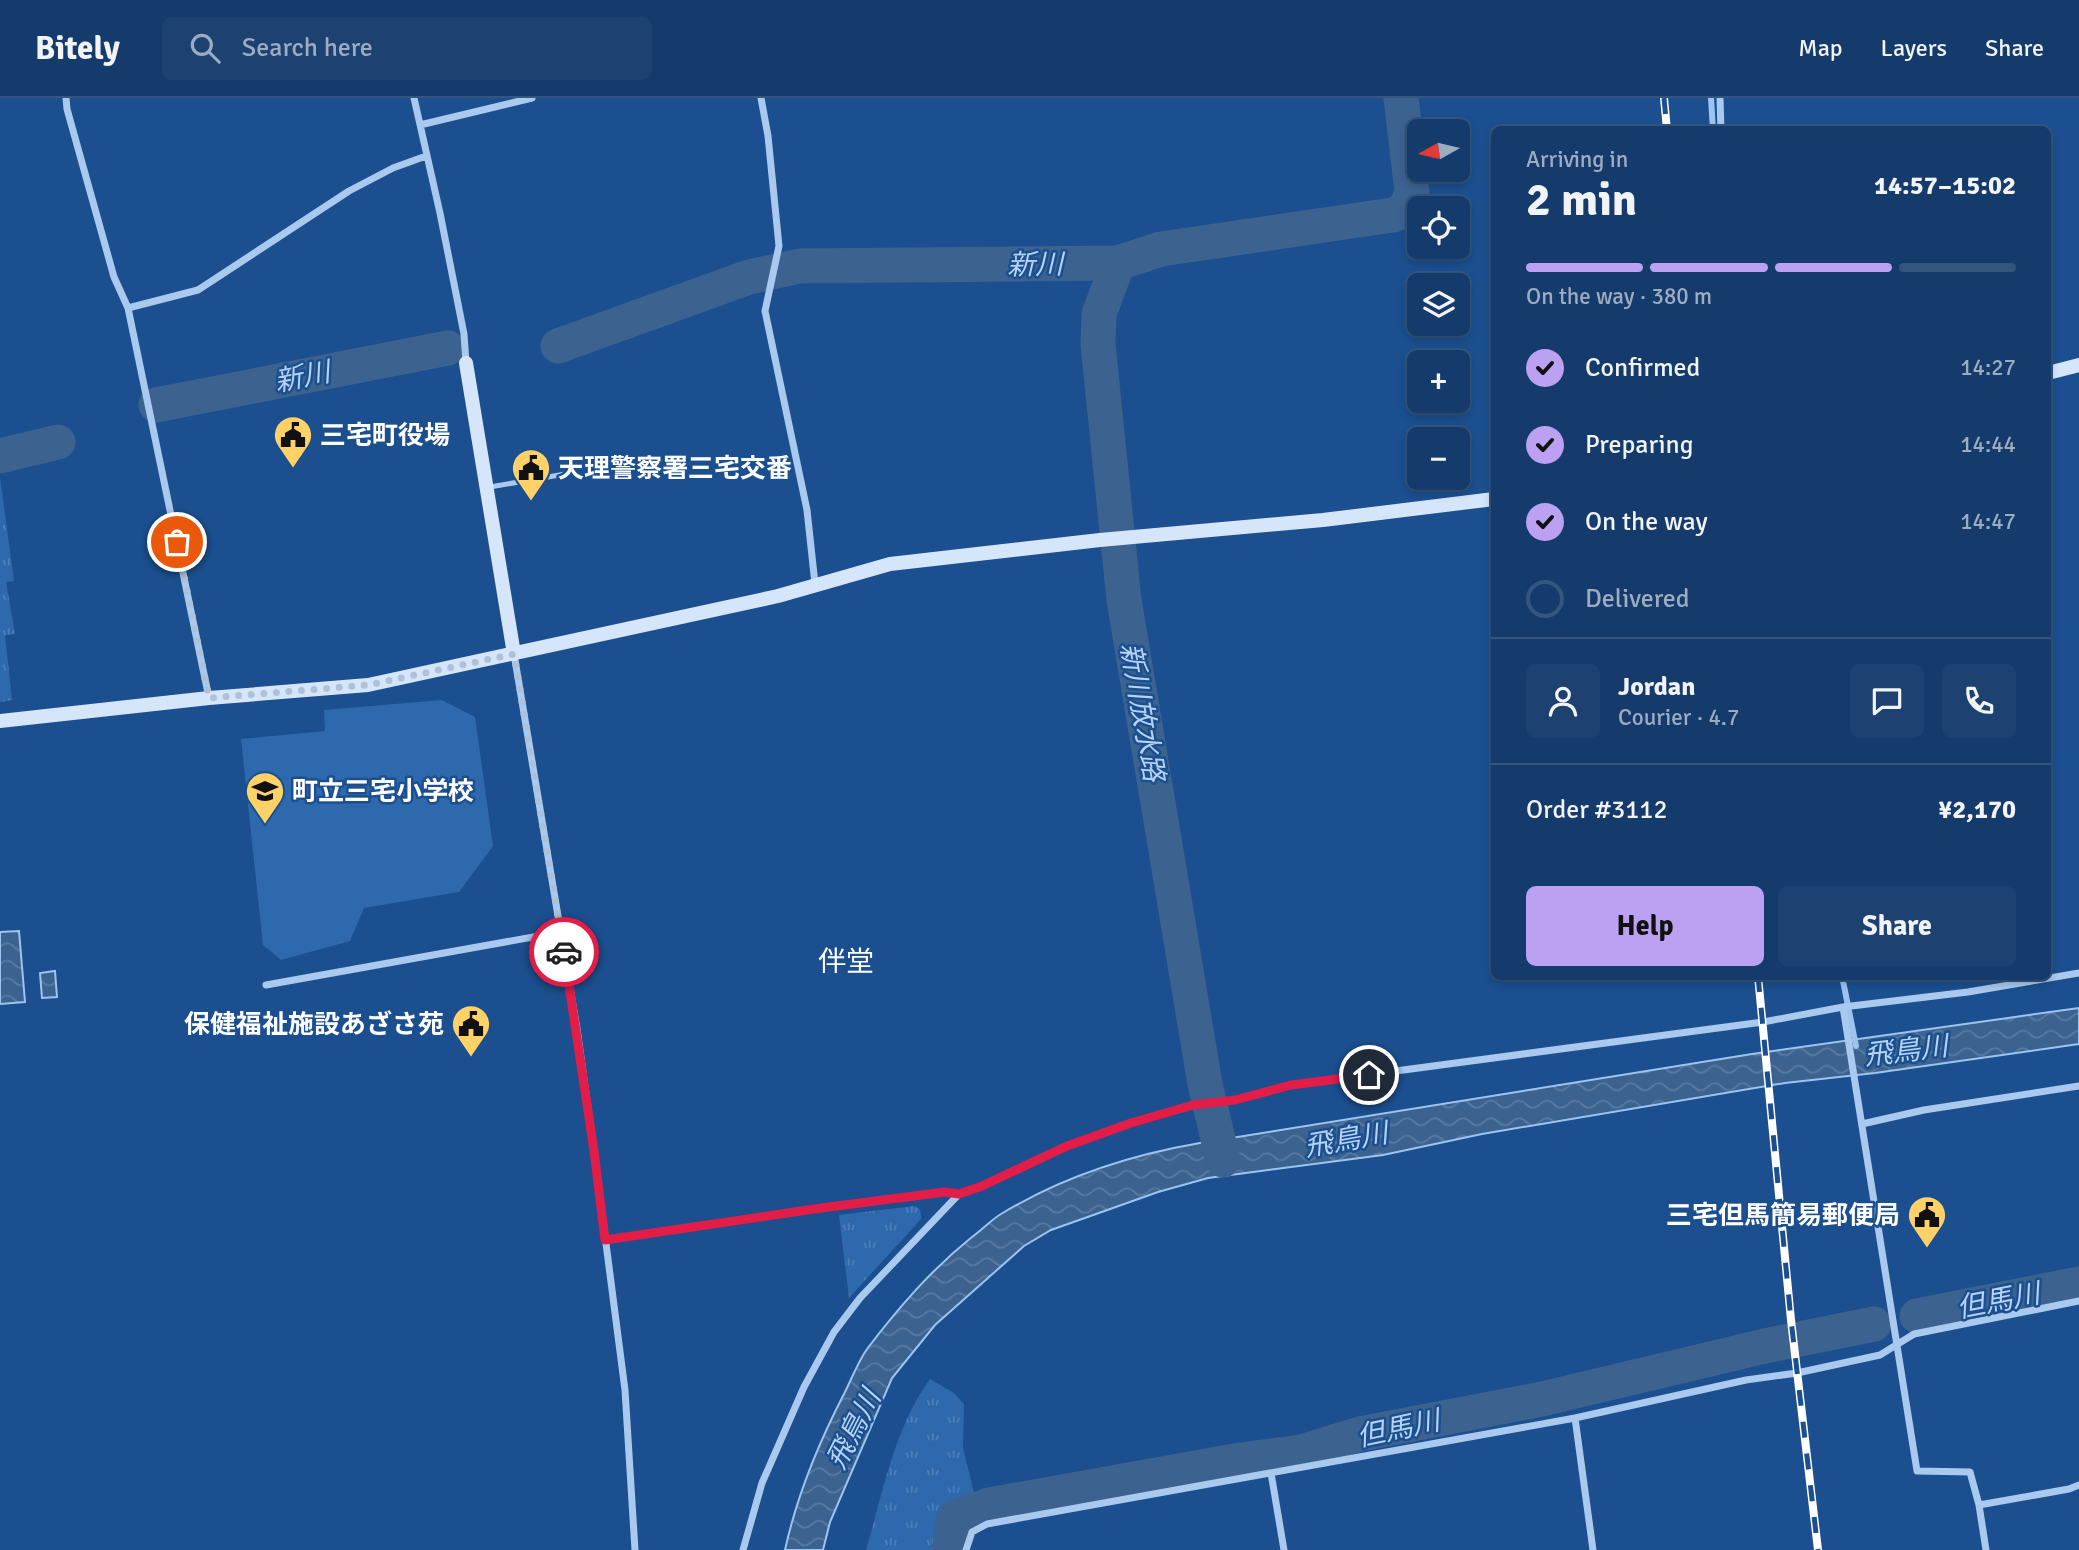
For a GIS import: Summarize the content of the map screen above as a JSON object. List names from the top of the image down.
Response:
{
  "districts": ["伴堂"],
  "water": [
    "新川",
    "新川放水路",
    "飛鳥川",
    "但馬川"
  ],
  "places": {
    "public building": [
      "三宅町役場",
      "天理警察署三宅交番",
      "保健福祉施設あざさ苑",
      "三宅但馬簡易郵便局"
    ],
    "school or university": ["町立三宅小学校"]
  },
  "north": "left",
  "page": {
    "header": "Bitely",
    "search": "Search here",
    "nav": ["Map", "Layers", "Share"],
    "map_buttons": ["+", "−"],
    "heading": ["2 min", "Arriving in", "14:57–15:02"],
    "panel": [
      "Jordan",
      "Courier · 4.7",
      "Order #3112",
      "¥2,170"
    ],
    "bar": "On the way · 380 m",
    "list": [
      ["Confirmed", "14:27"],
      ["Preparing", "14:44"],
      ["On the way", "14:47"],
      "Delivered"
    ],
    "buttons": ["Help", "Share"]
  }
}
